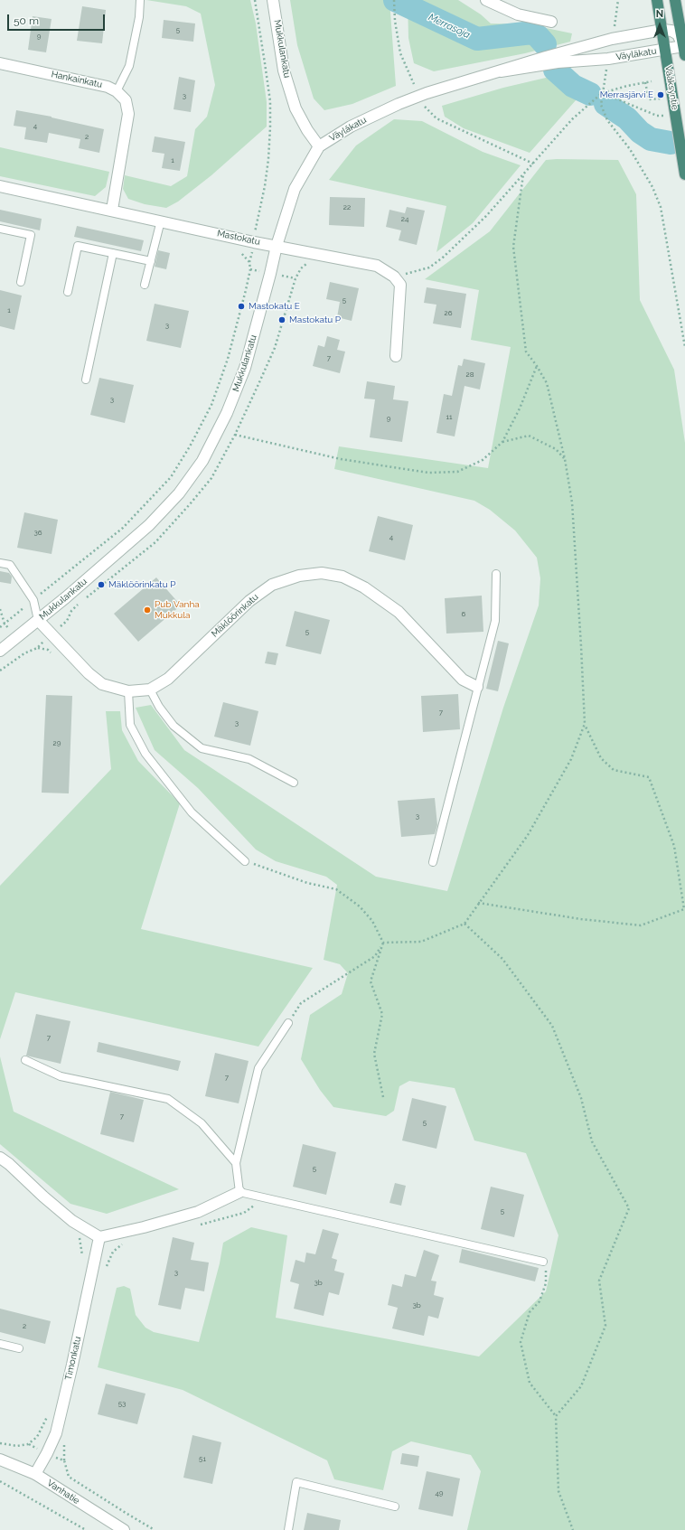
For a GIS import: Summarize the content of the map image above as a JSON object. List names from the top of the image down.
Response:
{
  "streets": {
    "highway": ["Vääksyntie"],
    "street": [
      "Mukkulankatu",
      "Väyläkatu",
      "Hankainkatu",
      "Mastokatu",
      "Mäklöörinkatu",
      "Timonkatu",
      "Vanhatie"
    ]
  },
  "crossings": [
    ["Mukkulankatu", "Väyläkatu"],
    ["Mukkulankatu", "Mastokatu"],
    ["Mukkulankatu", "Mäklöörinkatu"],
    ["Väyläkatu", "Vääksyntie"],
    ["Timonkatu", "Vanhatie"]
  ],
  "water": ["Merrasoja"],
  "places": [
    "Merrasjärvi E",
    "Mastokatu E",
    "Mastokatu P",
    "Mäklöörinkatu P",
    "Pub Vanha Mukkula"
  ],
  "house_numbers": [
    "5",
    "9",
    "3",
    "4",
    "2",
    "1",
    "22",
    "24",
    "5",
    "1",
    "26",
    "3",
    "7",
    "28",
    "3",
    "11",
    "9",
    "36",
    "4",
    "6",
    "5",
    "7",
    "3",
    "29",
    "3",
    "7",
    "7",
    "7",
    "5",
    "5",
    "5",
    "3",
    "3b",
    "3b",
    "2",
    "53",
    "51",
    "49"
  ],
  "scale_bar": "50 m",
  "north": "top"
}
